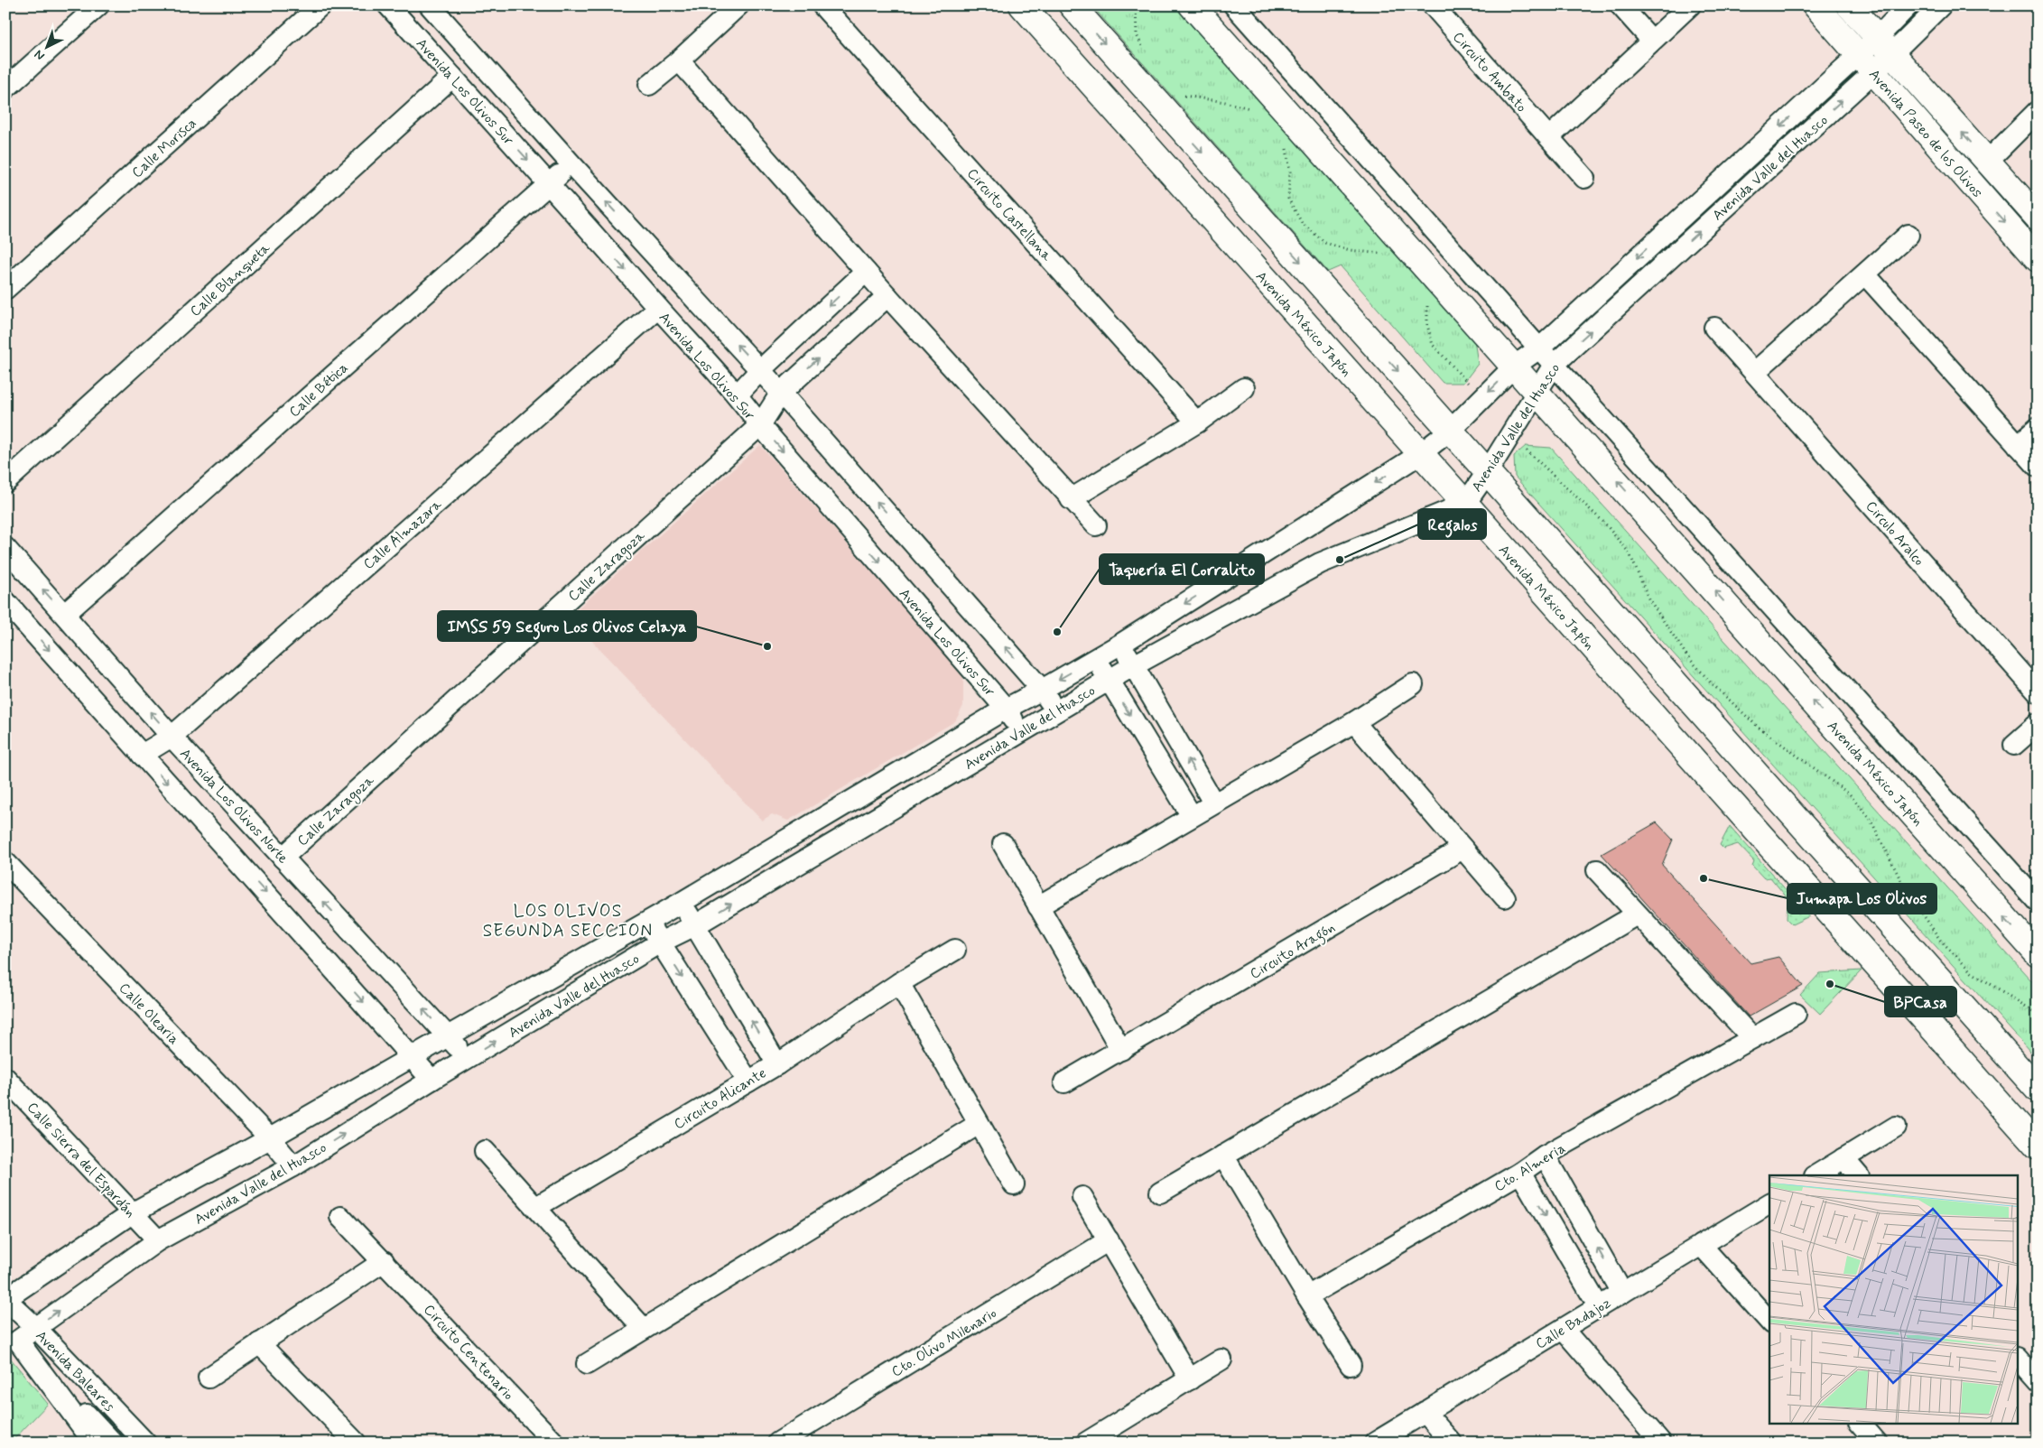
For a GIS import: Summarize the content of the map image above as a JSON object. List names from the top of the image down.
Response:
{
  "streets": {
    "street": [
      "Circuito Ambato",
      "Avenida Los Olivos Sur",
      "Avenida Paseo de los Olivos",
      "Calle Morisca",
      "Avenida Valle del Huasco",
      "Circuito Castellana",
      "Calle Blanqueta",
      "Avenida México Japón",
      "Calle Bética",
      "Circulo Aralco",
      "Calle Almazara",
      "Calle Zaragoza",
      "Avenida Los Olivos Norte",
      "Circuito Aragón",
      "Calle Olearia",
      "Circuito Alicante",
      "Calle Sierra del Espardán",
      "Cto. Almeria",
      "Calle Badajoz",
      "Cto. Olivo Milenario",
      "Circuito Centenario",
      "Avenida Baleares"
    ]
  },
  "crossings": [
    ["Avenida Los Olivos Sur", "Avenida Valle del Huasco"],
    ["Avenida Los Olivos Sur", "Calle Blanqueta"],
    ["Avenida Los Olivos Sur", "Calle Bética"],
    ["Avenida Los Olivos Sur", "Calle Almazara"],
    ["Avenida Los Olivos Sur", "Calle Zaragoza"],
    ["Avenida Paseo de los Olivos", "Avenida Valle del Huasco"],
    ["Avenida Valle del Huasco", "Avenida México Japón"],
    ["Avenida Valle del Huasco", "Avenida Los Olivos Norte"],
    ["Avenida Valle del Huasco", "Calle Olearia"],
    ["Avenida Valle del Huasco", "Calle Sierra del Espardán"],
    ["Avenida Valle del Huasco", "Avenida Baleares"],
    ["Calle Bética", "Avenida Los Olivos Norte"],
    ["Calle Almazara", "Avenida Los Olivos Norte"],
    ["Calle Zaragoza", "Avenida Los Olivos Norte"]
  ],
  "districts": ["LOS OLIVOS SEGUNDA SECCION"],
  "places": [
    "Regalos",
    "Taquería El Corralito",
    "IMSS 59 Seguro Los Olivos Celaya",
    "Jumapa Los Olivos",
    "BPCasa"
  ],
  "north": "bottom left"
}
